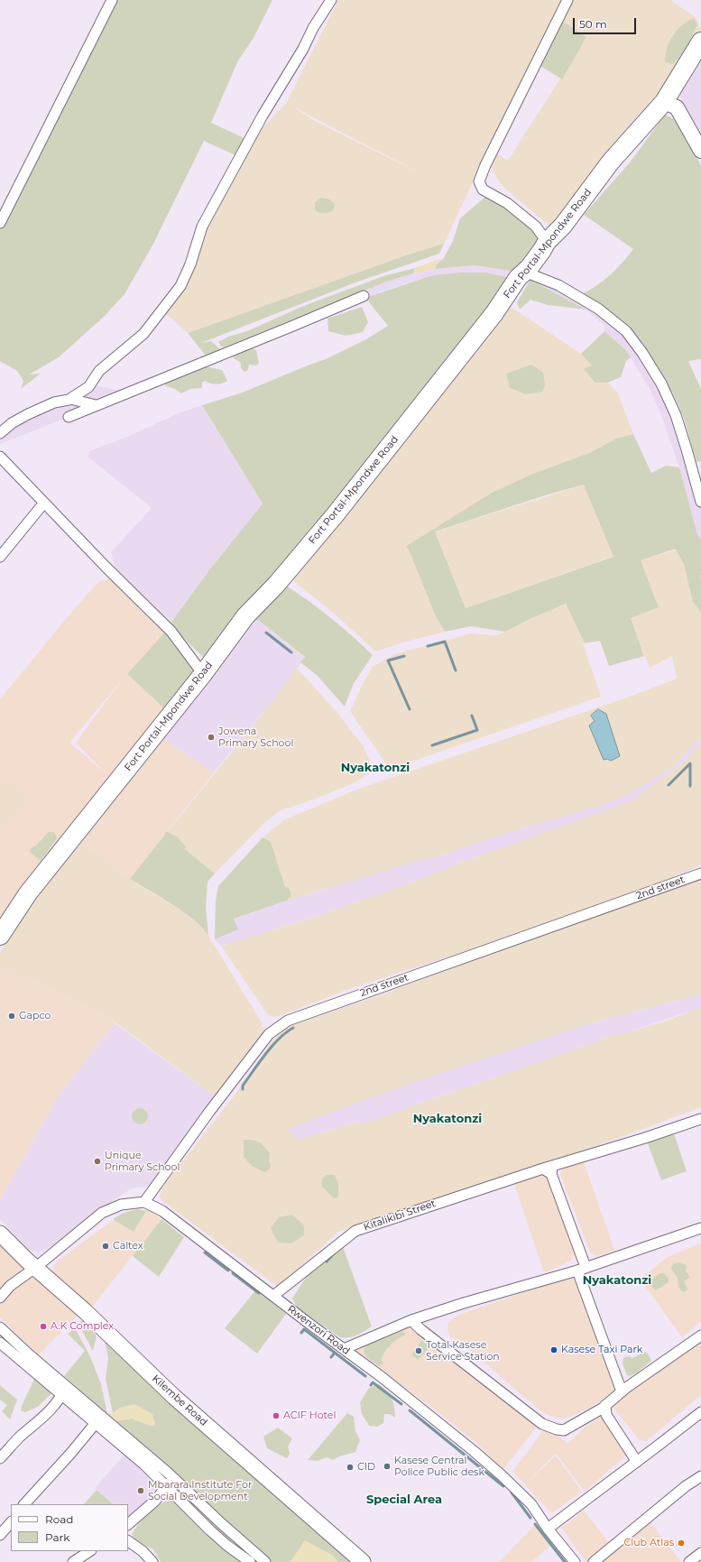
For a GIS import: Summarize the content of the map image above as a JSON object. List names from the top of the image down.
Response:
{
  "streets": {
    "highway": ["Fort Portal-Mpondwe Road"],
    "main road": ["Kilembe Road"],
    "street": ["2nd street", "Kitalikibi Street", "Rwenzori Road"]
  },
  "crossings": [
    ["2nd street", "Rwenzori Road"],
    ["Kitalikibi Street", "Rwenzori Road"]
  ],
  "districts": [
    "Nyakatonzi",
    "Nyakatonzi",
    "Nyakatonzi",
    "Special Area"
  ],
  "places": [
    "Jowena Primary School",
    "Gapco",
    "Unique Primary School",
    "Caltex",
    "A.K Complex",
    "Kasese Taxi Park",
    "Total Kasese Service Station",
    "ACIF Hotel",
    "Kasese Central Police Public desk",
    "CID",
    "Mbarara Institute For Social Development",
    "Club Atlas"
  ],
  "legend": ["Road", "Park"],
  "scale_bar": "50 m"
}
